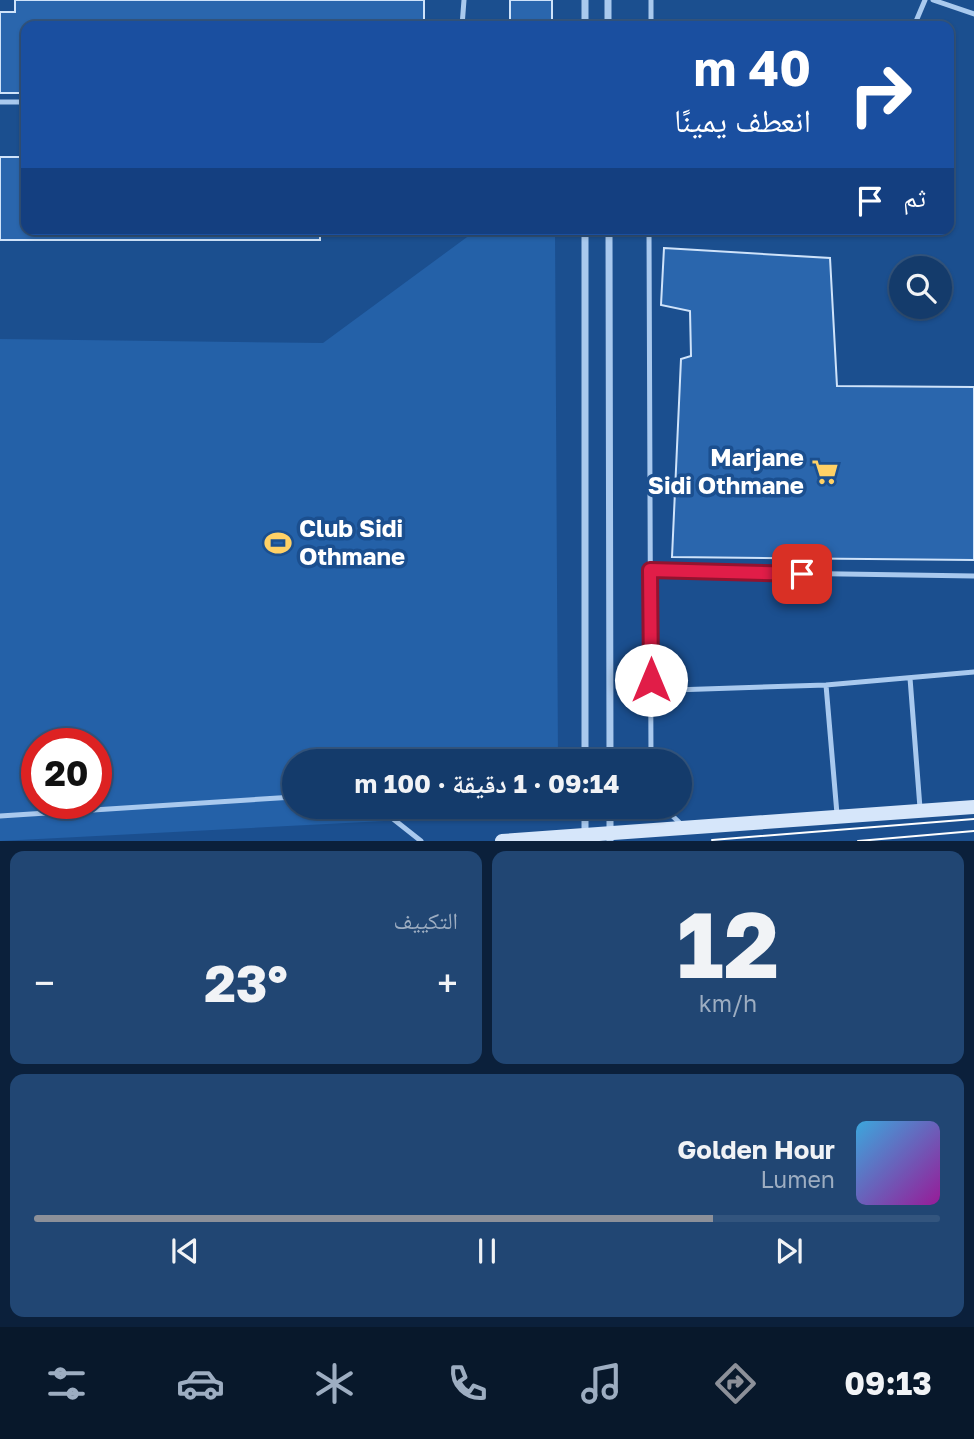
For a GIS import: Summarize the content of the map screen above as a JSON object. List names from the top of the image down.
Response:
{
  "places": {
    "supermarket": ["Marjane Sidi Othmane"],
    "sports": ["Club Sidi Othmane"]
  },
  "page": {
    "turn": ["40 m", "انعطف يمينًا"],
    "then": "ثم",
    "limit": "20",
    "trip": "09:14 · 1 دقيقة · 100 m",
    "tile": [
      ["12", "km/h"],
      "التكييف"
    ],
    "heat": ["−", "23°", "+"],
    "song": ["Golden Hour", "Lumen"],
    "tabs": "09:13"
  }
}
